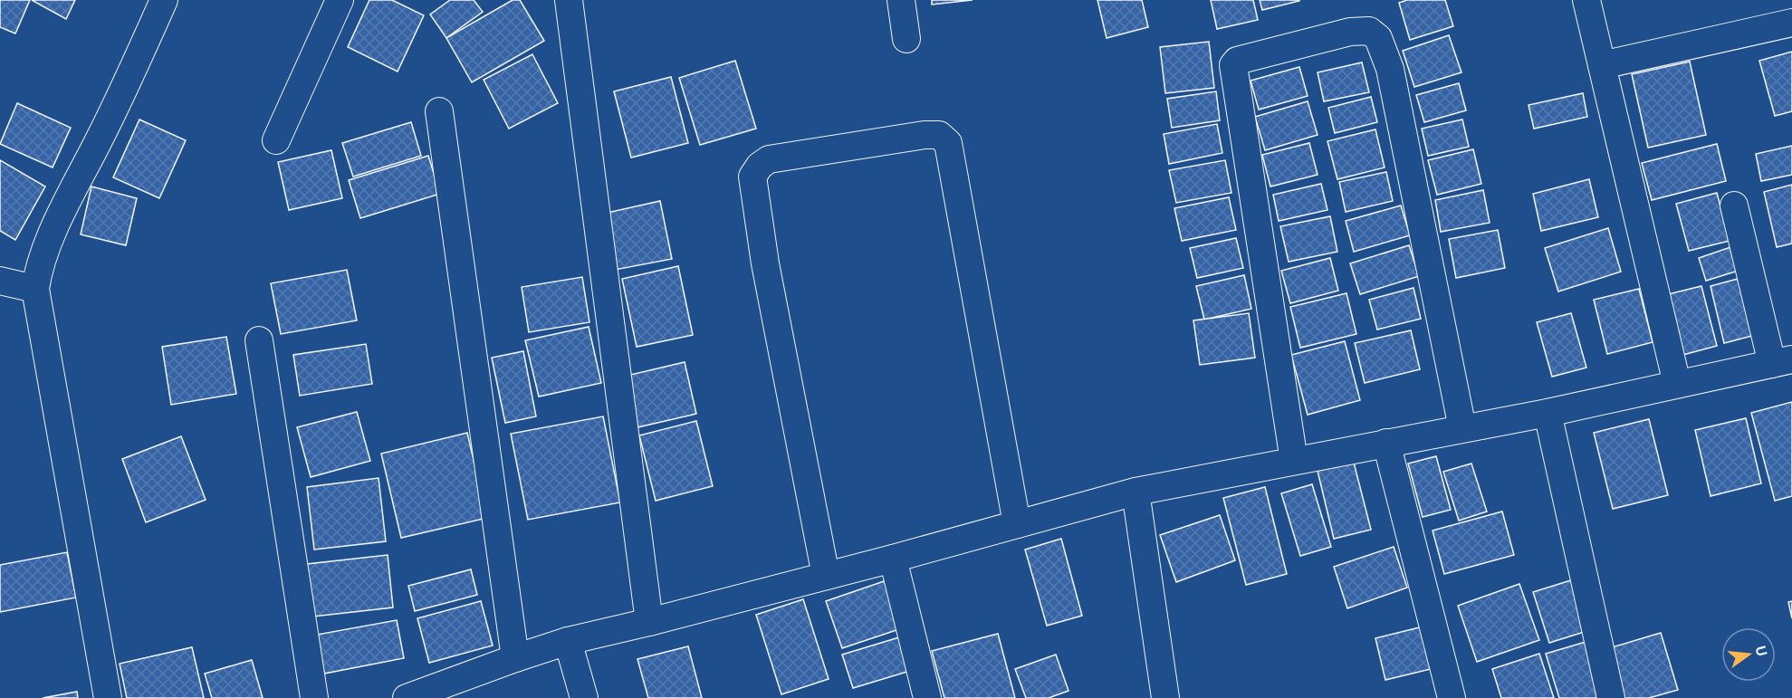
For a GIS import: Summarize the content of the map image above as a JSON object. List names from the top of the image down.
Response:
{
  "north": "right"
}
